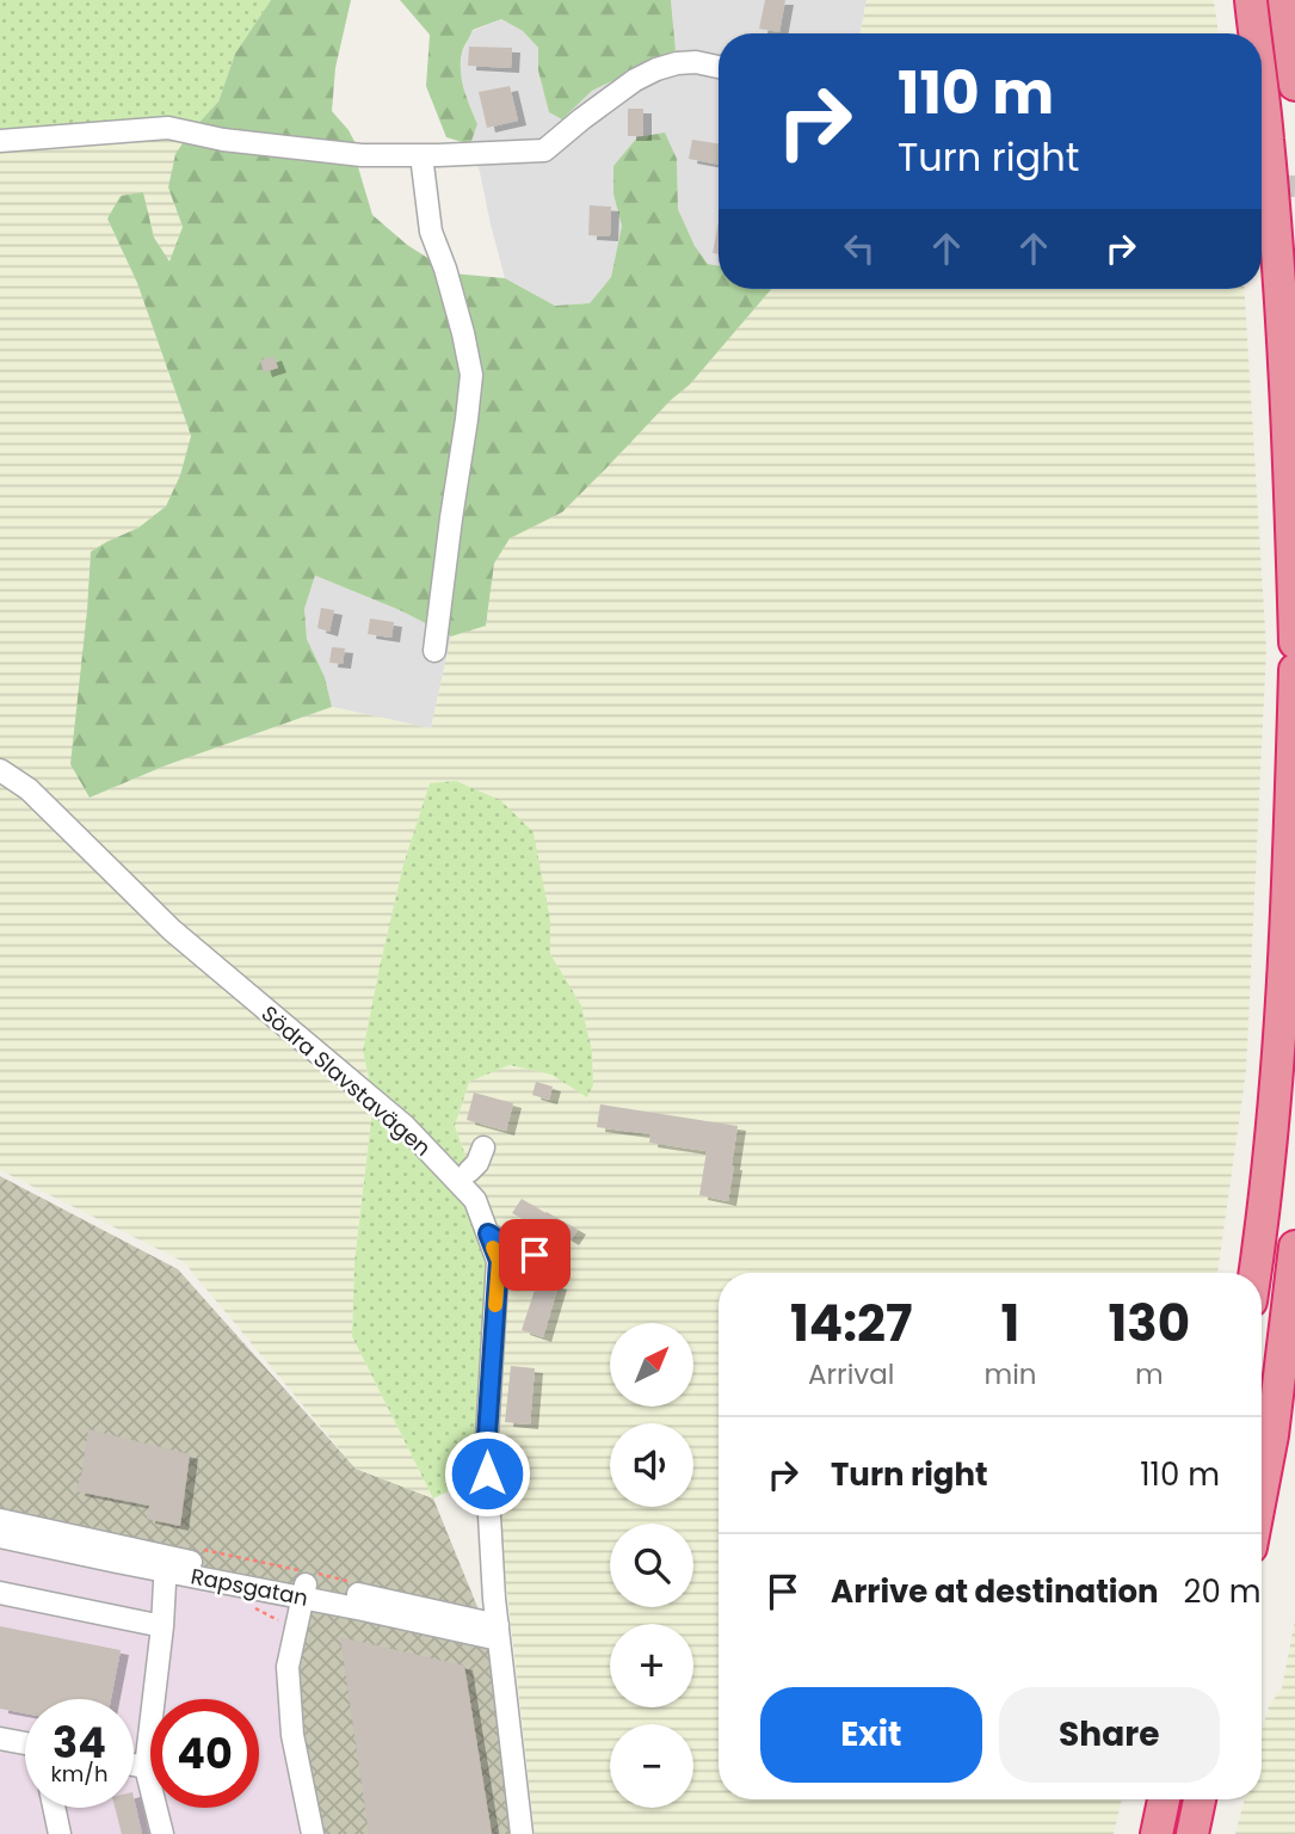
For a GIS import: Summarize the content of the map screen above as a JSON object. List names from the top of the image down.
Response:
{
  "streets": {
    "street": ["Södra Slavstavägen", "Rapsgatan"]
  },
  "crossings": [
    ["Södra Slavstavägen", "Rapsgatan"]
  ],
  "north": "top right",
  "page": {
    "turn": ["110 m", "Turn right"],
    "eta": [
      "14:27",
      "Arrival",
      "1",
      "min",
      "130",
      "m"
    ],
    "map_buttons": ["+", "−"],
    "list": [
      {
        "name": "Turn right",
        "value": "110 m"
      },
      {
        "name": "Arrive at destination",
        "value": "20 m"
      }
    ],
    "buttons": ["Exit", "Share"],
    "speed": "34 km/h",
    "limit": "40"
  }
}
